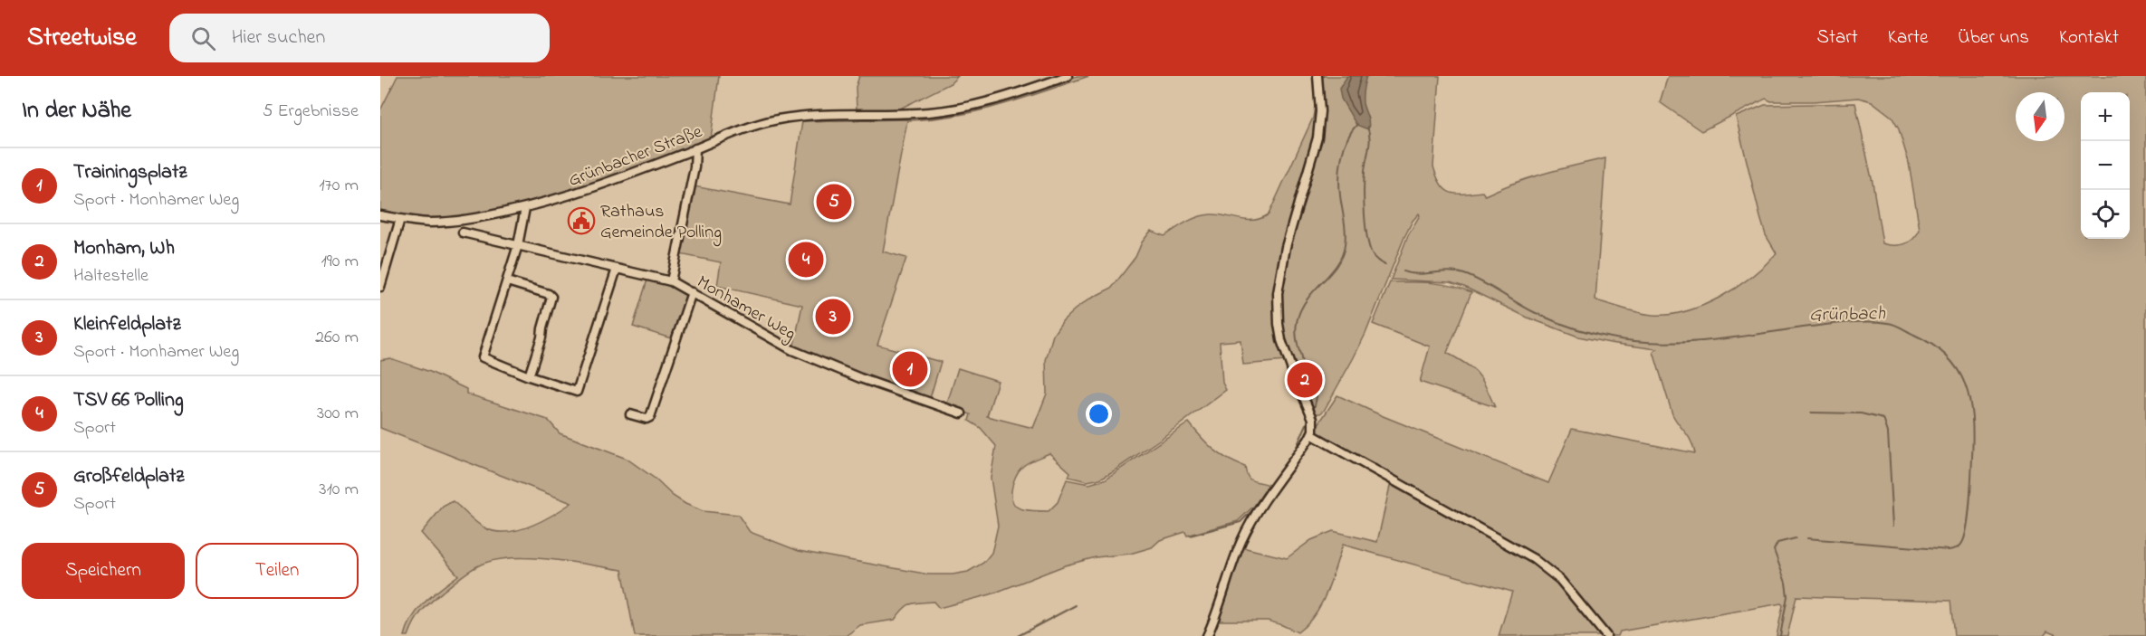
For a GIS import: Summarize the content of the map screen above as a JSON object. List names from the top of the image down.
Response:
{
  "streets": {
    "street": ["Grünbacher Straße", "Monhamer Weg"]
  },
  "crossings": [
    ["Grünbacher Straße", "Monhamer Weg"]
  ],
  "water": ["Grünbach"],
  "places": {
    "public building": ["Rathaus Gemeinde Polling"]
  },
  "north": "bottom",
  "page": {
    "header": "Streetwise",
    "search": "Hier suchen",
    "nav": [
      "Start",
      "Karte",
      "Über uns",
      "Kontakt"
    ],
    "heading": ["In der Nähe", "5 Ergebnisse"],
    "map_buttons": ["+", "−"],
    "list": [
      {
        "mark": "1",
        "name": "Trainingsplatz",
        "note": "Sport · Monhamer Weg",
        "value": "170 m"
      },
      {
        "mark": "2",
        "name": "Monham, Wh",
        "note": "Haltestelle",
        "value": "190 m"
      },
      {
        "mark": "3",
        "name": "Kleinfeldplatz",
        "note": "Sport · Monhamer Weg",
        "value": "260 m"
      },
      {
        "mark": "4",
        "name": "TSV 66 Polling",
        "note": "Sport",
        "value": "300 m"
      },
      {
        "mark": "5",
        "name": "Großfeldplatz",
        "note": "Sport",
        "value": "310 m"
      }
    ],
    "pins": [
      "5",
      "4",
      "3",
      "1",
      "2"
    ],
    "buttons": ["Speichern", "Teilen"]
  }
}
